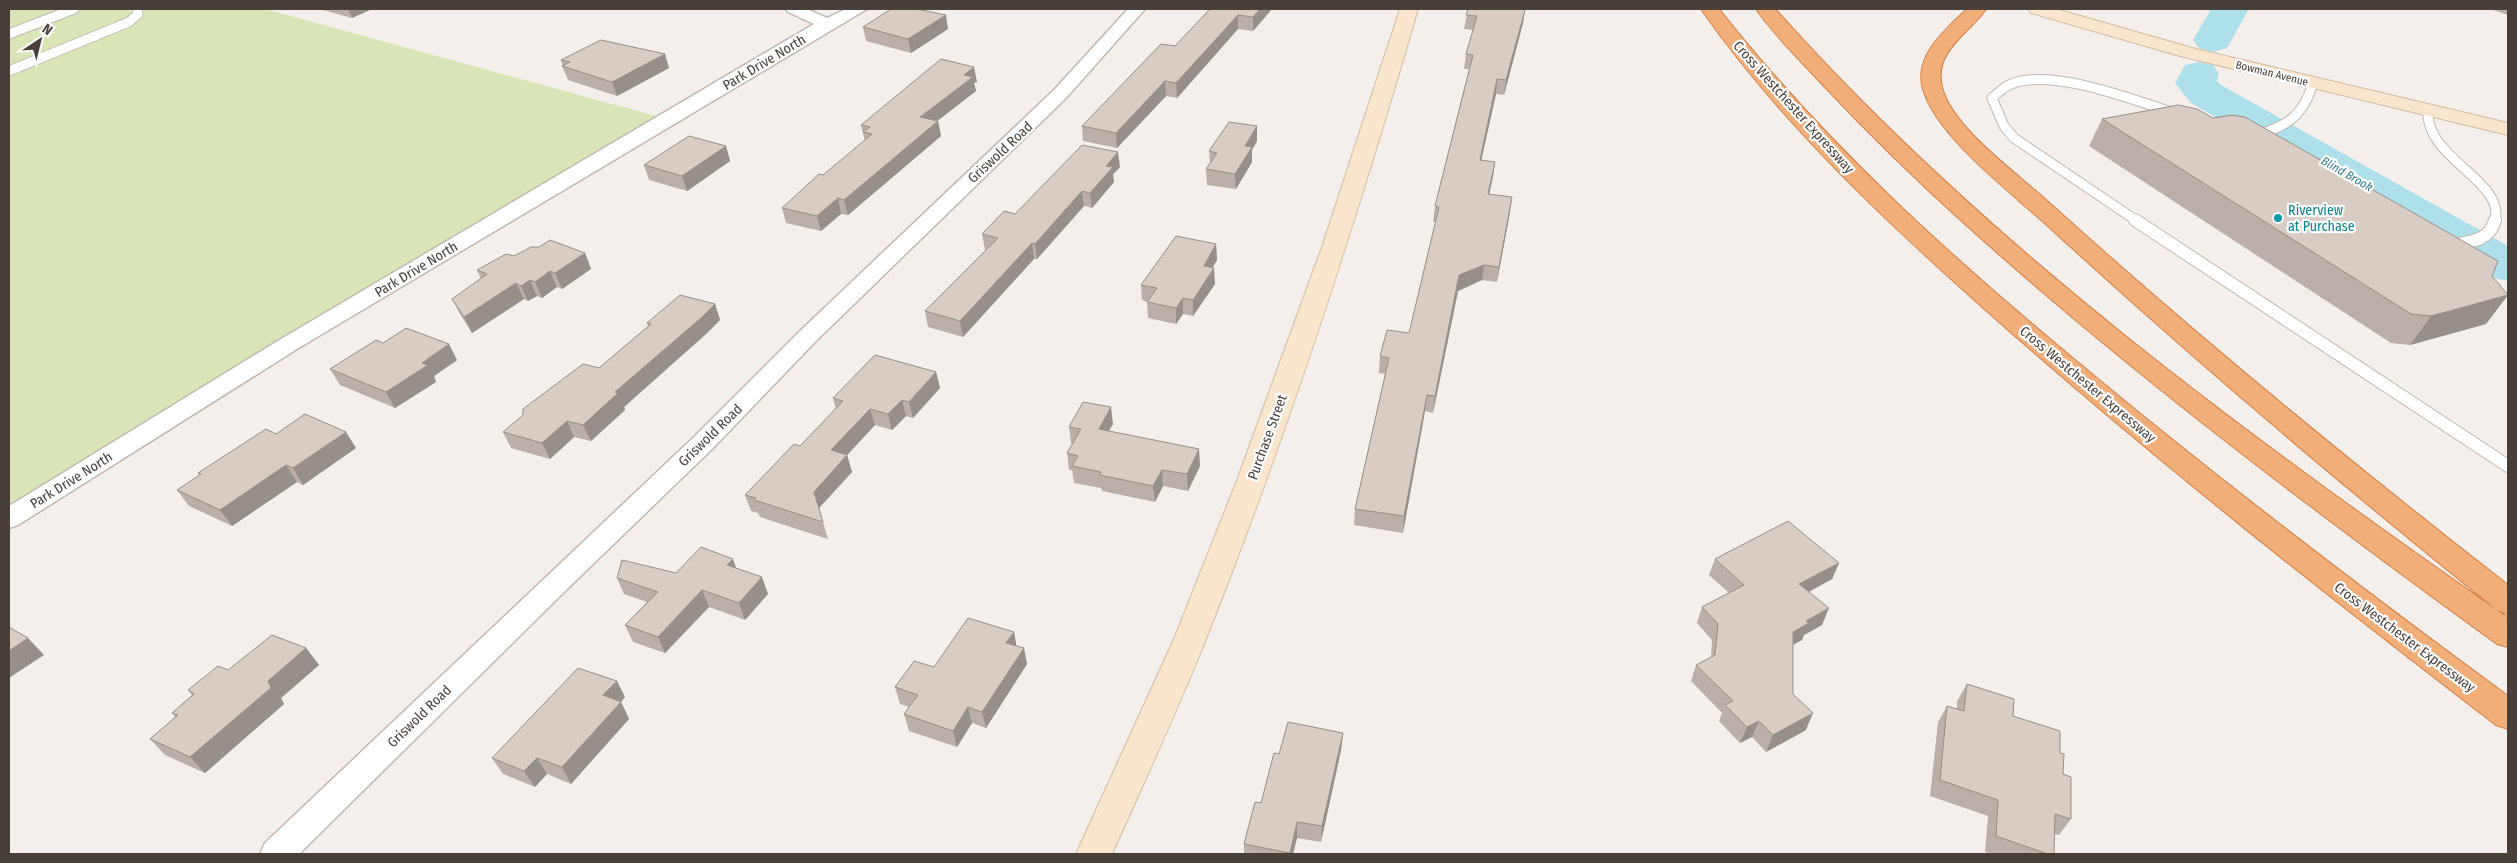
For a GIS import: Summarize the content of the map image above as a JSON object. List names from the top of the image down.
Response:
{
  "streets": {
    "highway": ["Cross Westchester Expressway"],
    "main road": ["Bowman Avenue", "Purchase Street"],
    "street": ["Park Drive North", "Griswold Road"]
  },
  "water": ["Blind Brook"],
  "places": ["Riverview at Purchase"],
  "north": "top right"
}
